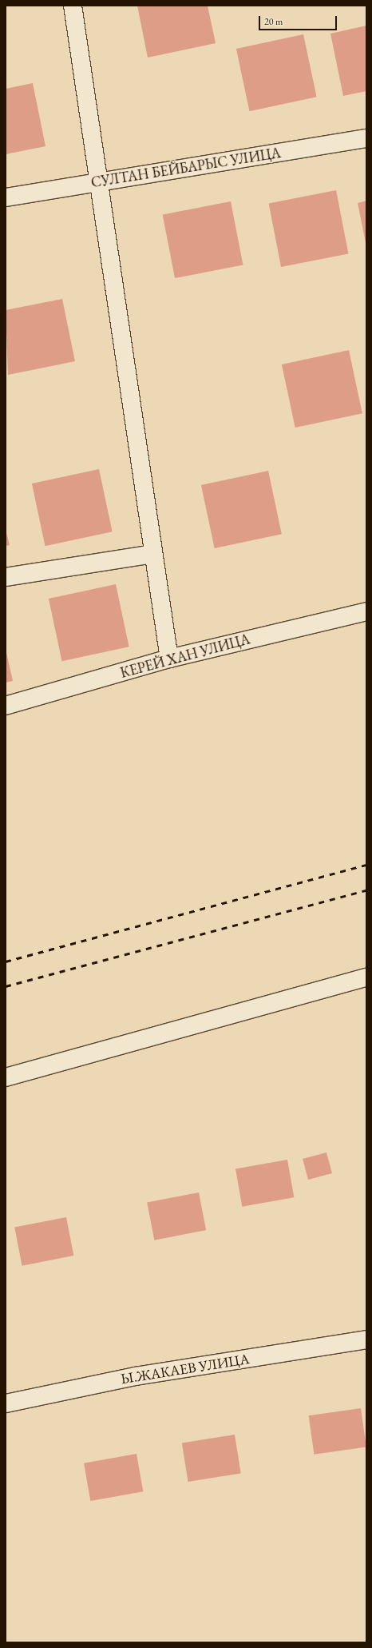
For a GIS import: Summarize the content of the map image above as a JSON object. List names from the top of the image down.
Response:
{
  "streets": {
    "street": ["СУЛТАН БЕЙБАРЫС УЛИЦА", "КЕРЕЙ ХАН УЛИЦА", "Ы.ЖАКАЕВ УЛИЦА"]
  },
  "scale_bar": "20 m"
}
